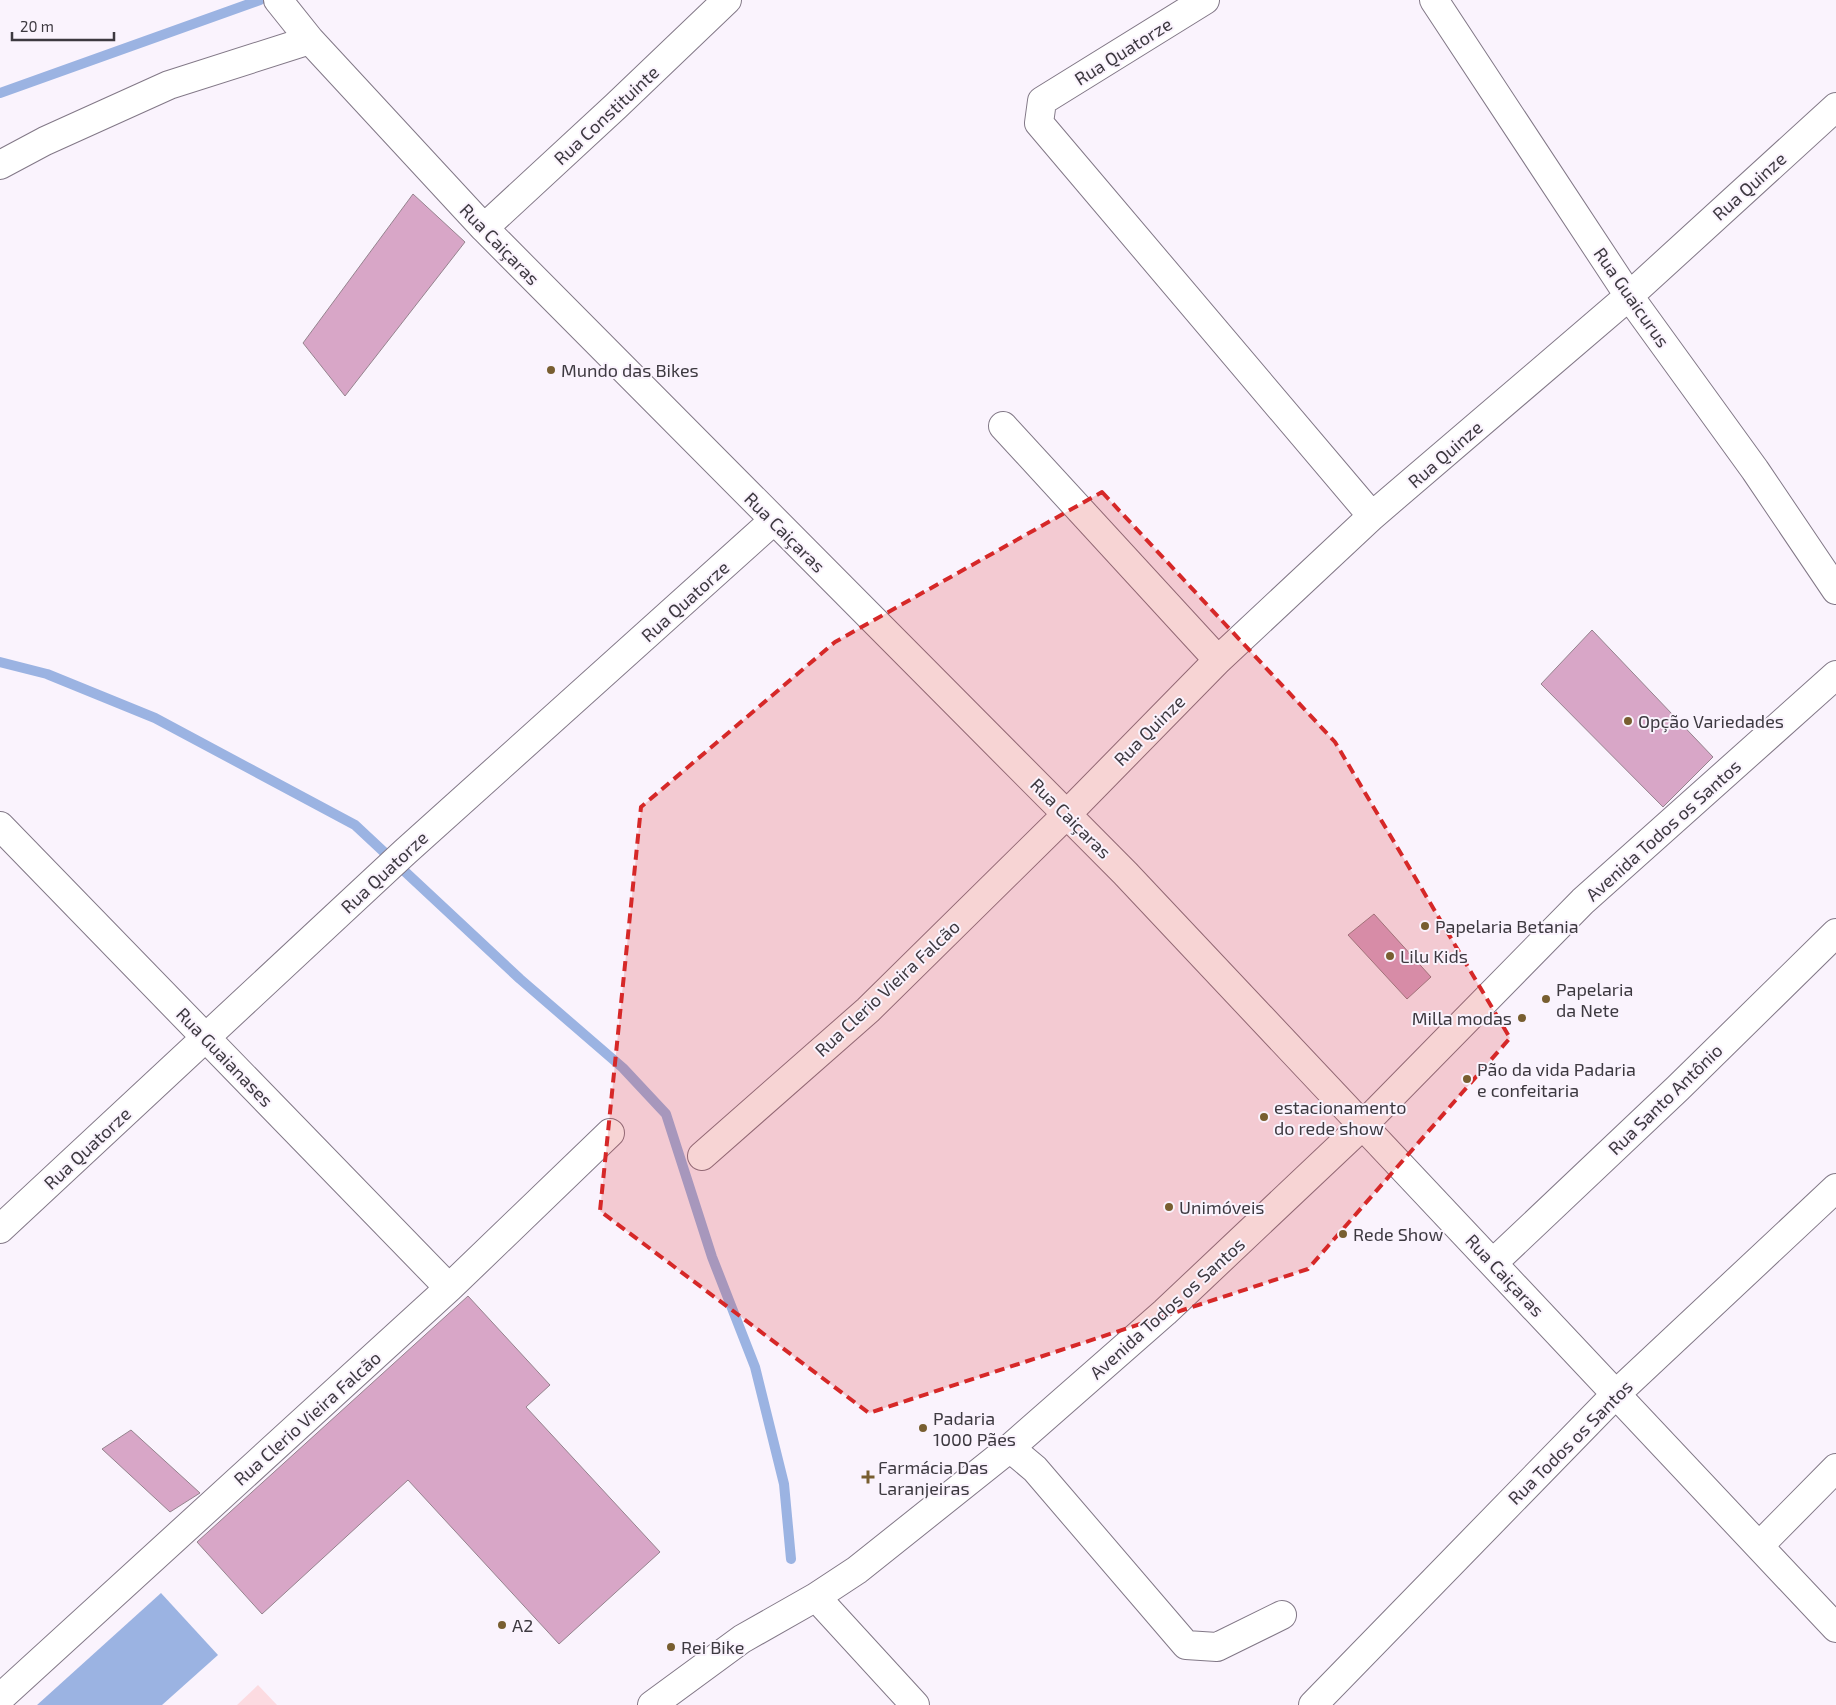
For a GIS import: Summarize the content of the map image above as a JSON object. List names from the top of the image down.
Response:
{
  "streets": {
    "street": [
      "Rua Quatorze",
      "Rua Constituinte",
      "Rua Quinze",
      "Rua Caiçaras",
      "Rua Guaicurus",
      "Avenida Todos os Santos",
      "Rua Clerio Vieira Falcão",
      "Rua Guaianases",
      "Rua Santo Antônio",
      "Rua Todos os Santos"
    ]
  },
  "crossings": [
    ["Rua Quatorze", "Rua Quinze"],
    ["Rua Quatorze", "Rua Caiçaras"],
    ["Rua Quatorze", "Rua Guaianases"],
    ["Rua Constituinte", "Rua Caiçaras"],
    ["Rua Quinze", "Rua Caiçaras"],
    ["Rua Quinze", "Rua Guaicurus"],
    ["Rua Quinze", "Rua Clerio Vieira Falcão"],
    ["Rua Caiçaras", "Avenida Todos os Santos"],
    ["Rua Caiçaras", "Rua Clerio Vieira Falcão"],
    ["Rua Caiçaras", "Rua Santo Antônio"],
    ["Rua Caiçaras", "Rua Todos os Santos"],
    ["Rua Clerio Vieira Falcão", "Rua Guaianases"]
  ],
  "places": {
    "other": [
      "Mundo das Bikes",
      "Opção Variedades",
      "Papelaria Betania",
      "Lilu Kids",
      "Papelaria da Nete",
      "Milla modas",
      "Pão da vida Padaria e confeitaria",
      "estacionamento do rede show",
      "Unimóveis",
      "Rede Show",
      "Padaria 1000 Pães",
      "A2",
      "Rei Bike"
    ],
    "health": ["Farmácia Das Laranjeiras"]
  },
  "scale_bar": "20 m"
}
